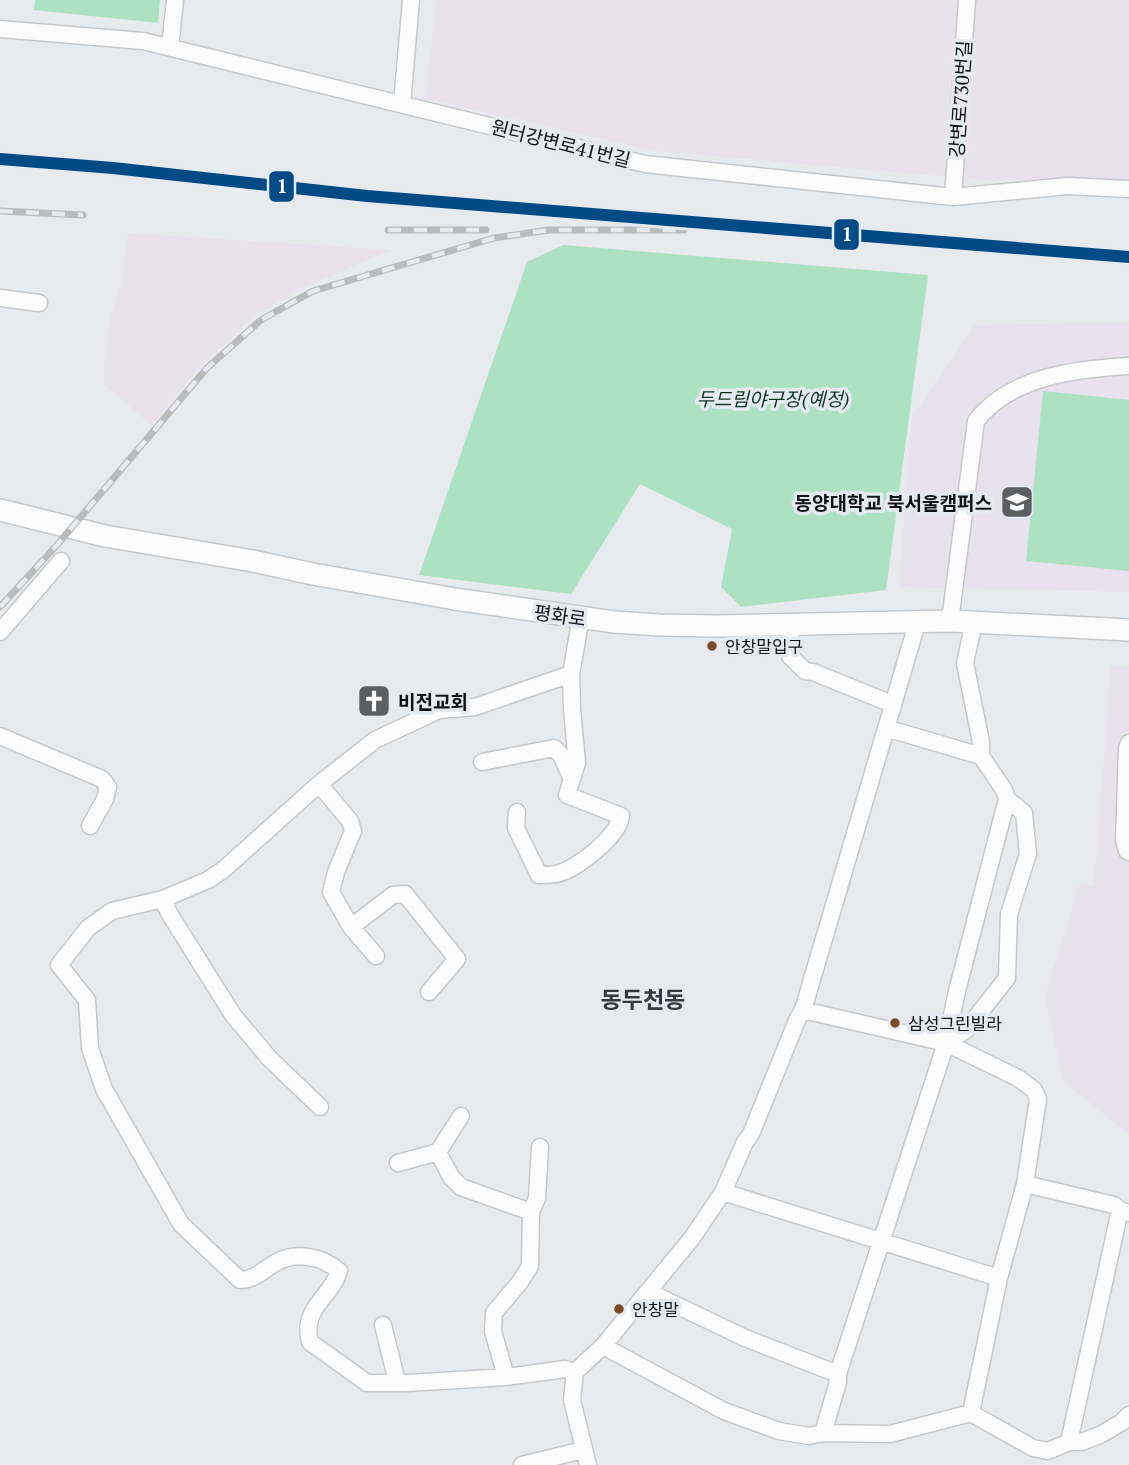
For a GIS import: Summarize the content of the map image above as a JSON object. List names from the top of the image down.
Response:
{
  "streets": {
    "main road": ["평화로"],
    "street": ["강변로730번길", "원터강변로41번길"]
  },
  "crossings": [
    ["강변로730번길", "원터강변로41번길"]
  ],
  "districts": ["동두천동"],
  "parks": ["두드림야구장(예정)"],
  "places": {
    "school or university": ["동양대학교 북서울캠퍼스"],
    "other": ["안창말입구", "삼성그린빌라", "안창말"],
    "church": ["비전교회"]
  },
  "lines": ["transit line 1"]
}
